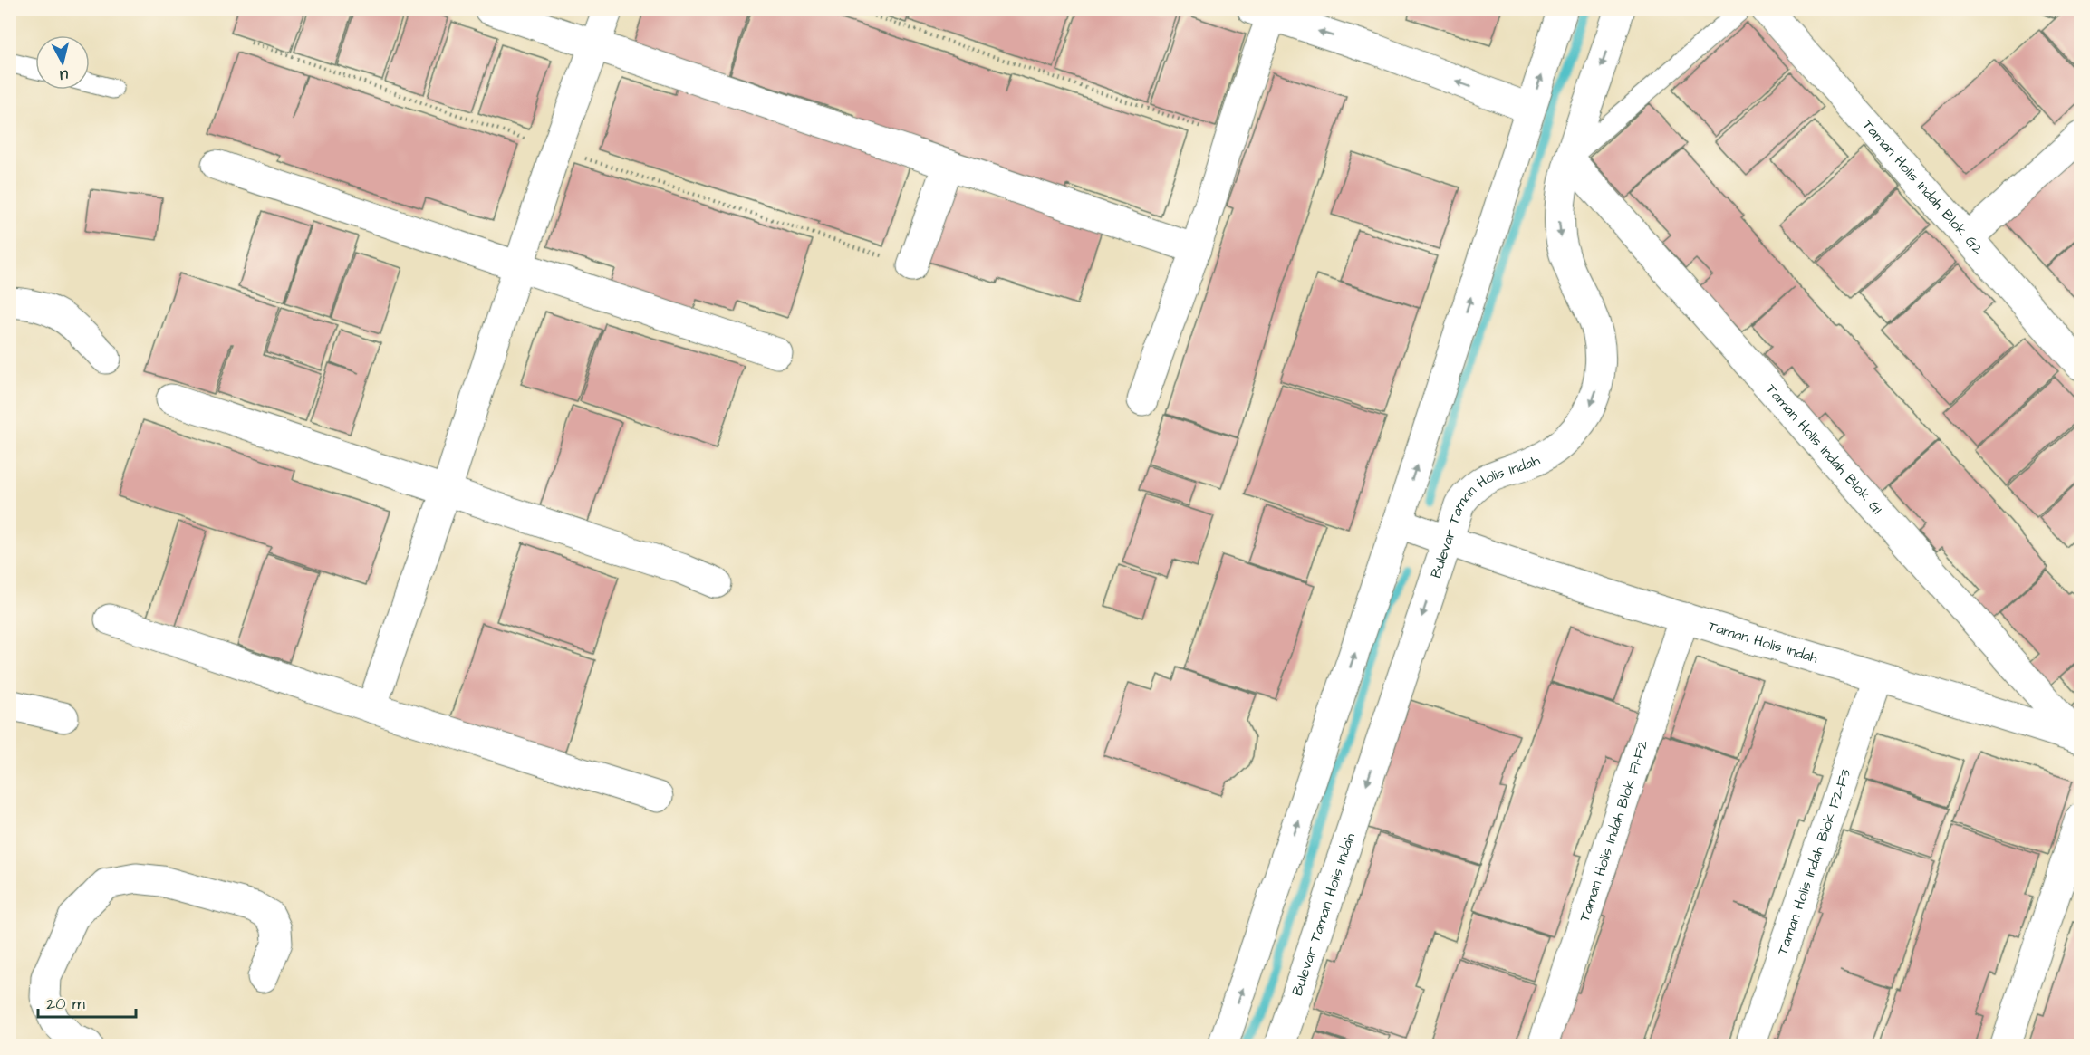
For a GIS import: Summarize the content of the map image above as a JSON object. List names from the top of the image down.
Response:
{
  "streets": {
    "street": [
      "Taman Holis Indah Blok G2",
      "Taman Holis Indah Blok G1",
      "Bulevar Taman Holis Indah",
      "Taman Holis Indah",
      "Taman Holis Indah Blok F1-F2",
      "Taman Holis Indah Blok F2-F3"
    ]
  },
  "crossings": [
    ["Taman Holis Indah Blok G1", "Bulevar Taman Holis Indah"],
    ["Taman Holis Indah Blok G1", "Taman Holis Indah"],
    ["Bulevar Taman Holis Indah", "Taman Holis Indah"],
    ["Taman Holis Indah", "Taman Holis Indah Blok F1-F2"],
    ["Taman Holis Indah", "Taman Holis Indah Blok F2-F3"]
  ],
  "scale_bar": "20 m",
  "north": "bottom"
}
